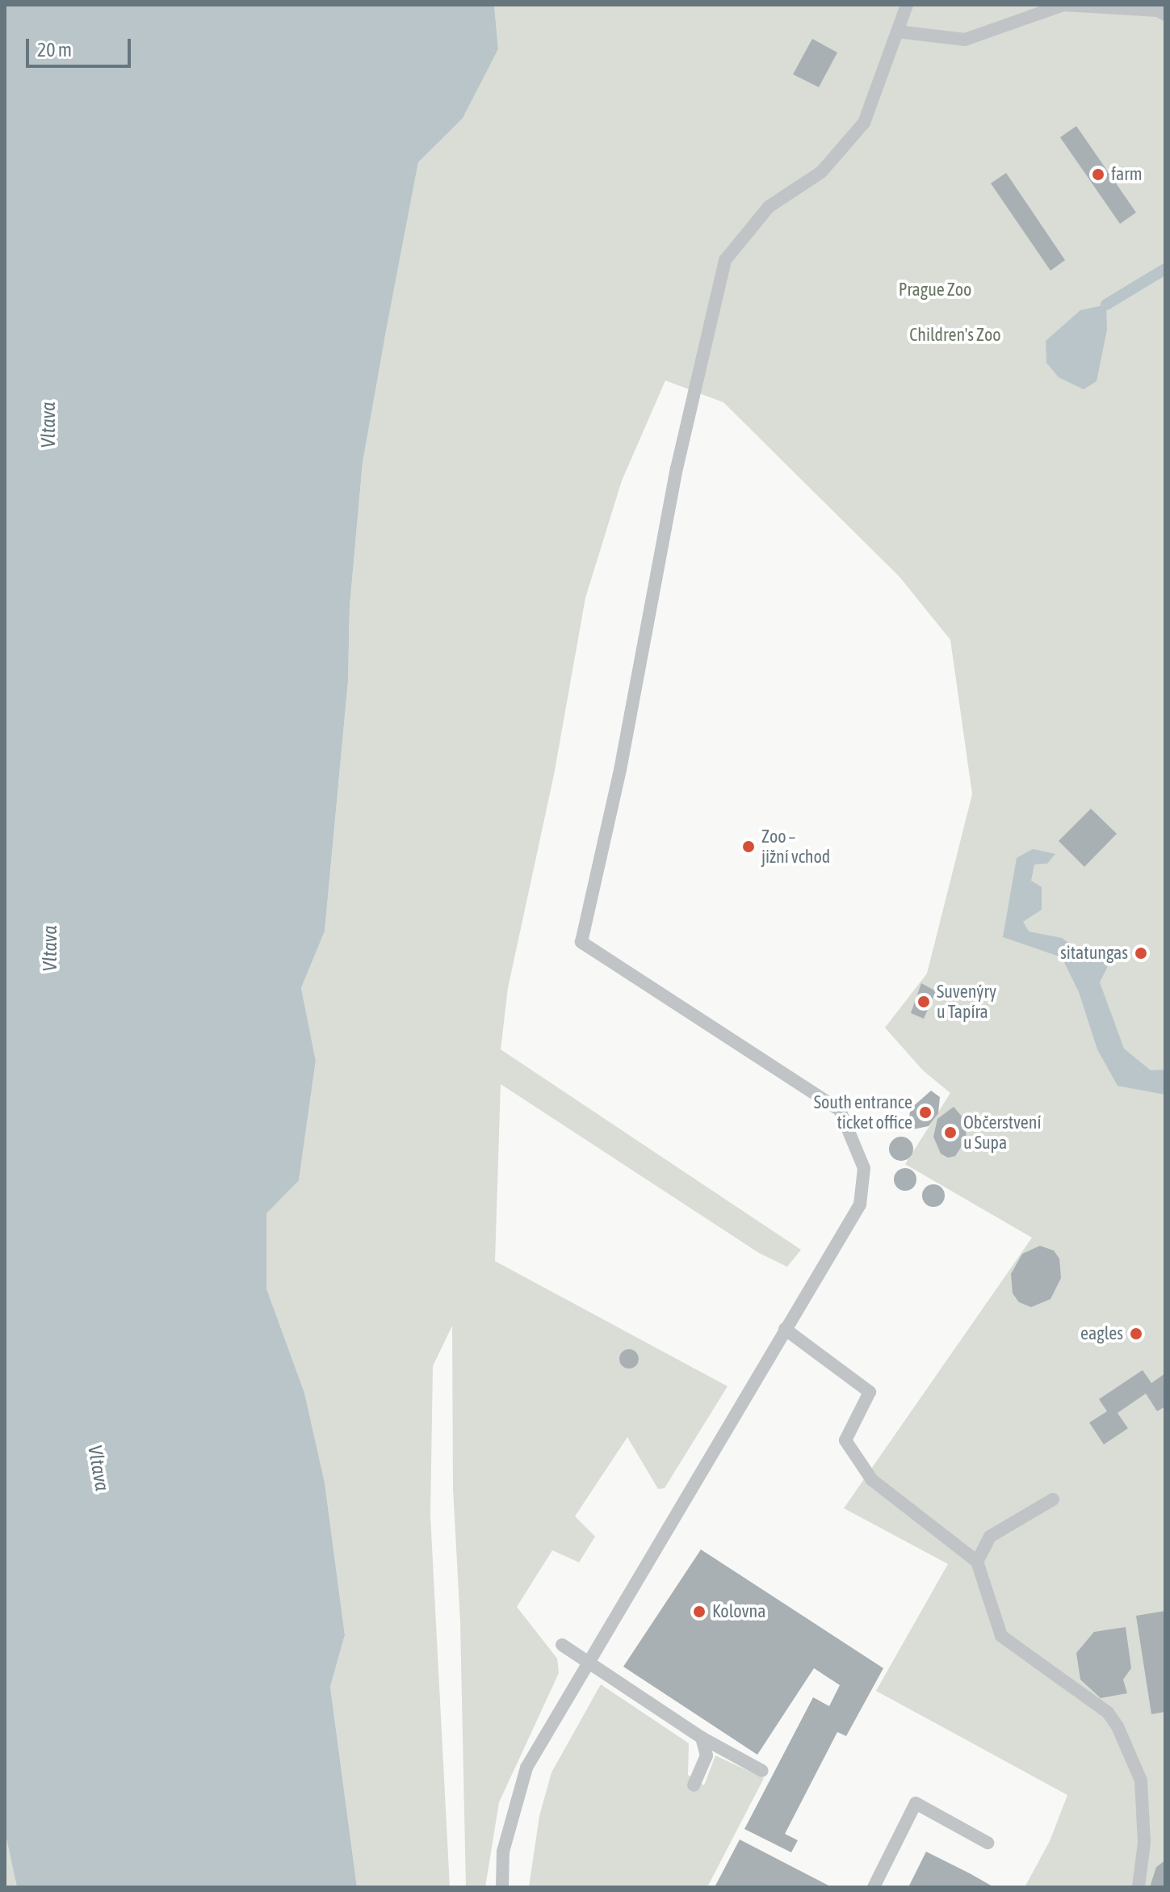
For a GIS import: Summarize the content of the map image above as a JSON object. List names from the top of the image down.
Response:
{
  "water": ["Vltava"],
  "parks": ["Prague Zoo", "Children's Zoo"],
  "places": [
    "farm",
    "Zoo – jižní vchod",
    "sitatungas",
    "Suvenýry u Tapíra",
    "South entrance ticket office",
    "Občerstvení u Supa",
    "eagles",
    "Kolovna"
  ],
  "scale_bar": "20 m"
}
